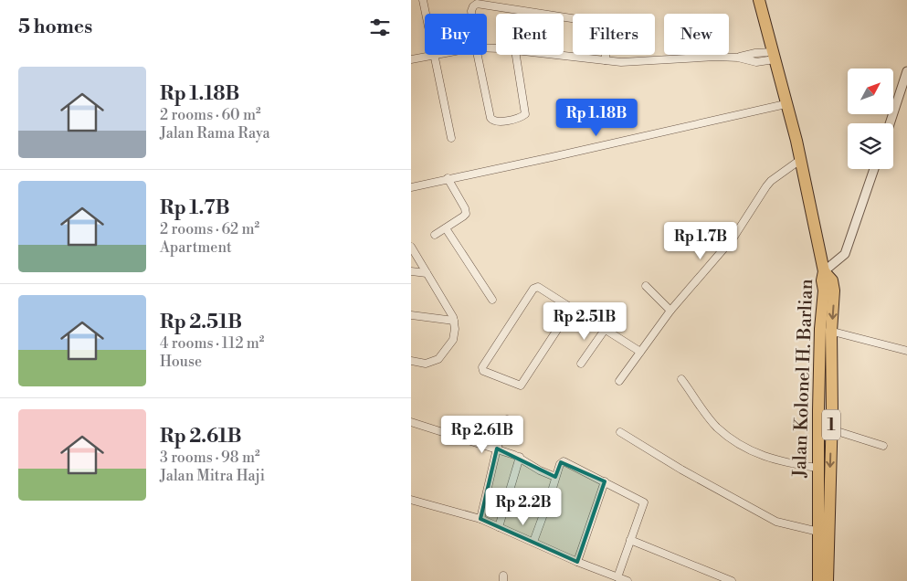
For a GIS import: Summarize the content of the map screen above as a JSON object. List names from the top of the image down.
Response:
{
  "streets": {
    "highway": ["Jalan Kolonel H. Barlian", "1"]
  },
  "crossings": [
    ["Jalan Kolonel H. Barlian", "1"]
  ],
  "north": "top right",
  "page": {
    "heading": "5 homes",
    "chip": [
      "Buy",
      "Rent",
      "Filters",
      "New"
    ],
    "list": [
      {
        "name": "Rp 1.18B",
        "note": "2 rooms · 60 m² · Jalan Rama Raya"
      },
      {
        "name": "Rp 1.7B",
        "note": "2 rooms · 62 m² · Apartment"
      },
      {
        "name": "Rp 2.51B",
        "note": "4 rooms · 112 m² · House"
      },
      {
        "name": "Rp 2.61B",
        "note": "3 rooms · 98 m² · Jalan Mitra Haji"
      }
    ],
    "price": [
      "Rp 1.18B",
      "Rp 1.7B",
      "Rp 2.51B",
      "Rp 2.61B",
      "Rp 2.2B"
    ]
  }
}
